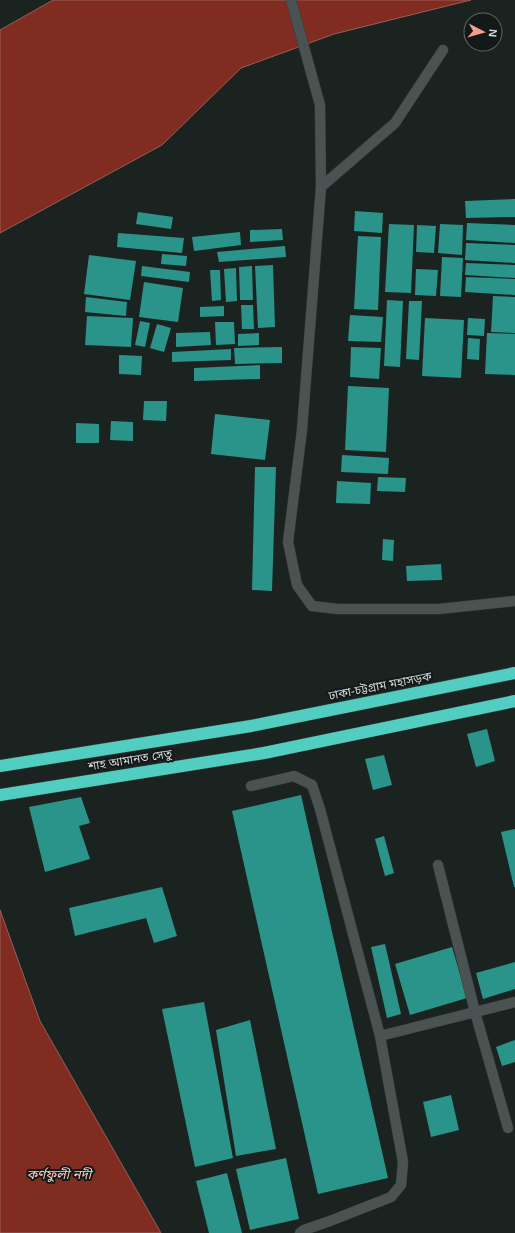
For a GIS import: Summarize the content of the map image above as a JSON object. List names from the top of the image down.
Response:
{
  "streets": {
    "highway": ["ঢাকা-চট্টগ্রাম মহাসড়ক", "শাহ আমানত সেতু"]
  },
  "crossings": [
    ["ঢাকা-চট্টগ্রাম মহাসড়ক", "শাহ আমানত সেতু"]
  ],
  "water": ["কর্ণফুলী নদী"],
  "north": "right"
}
